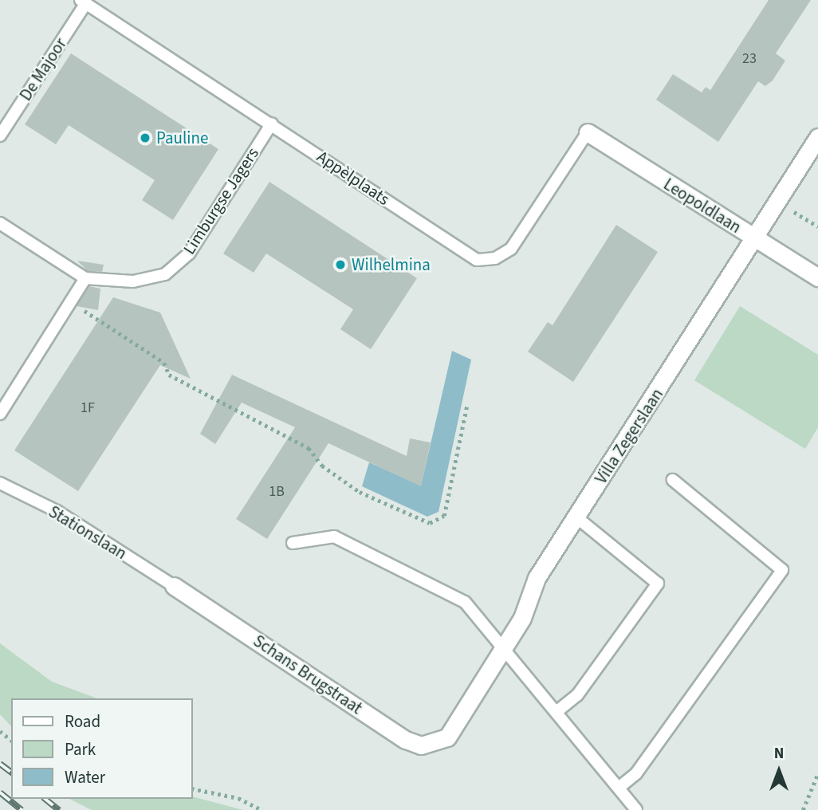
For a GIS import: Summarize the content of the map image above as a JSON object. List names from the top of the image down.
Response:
{
  "streets": {
    "street": ["Leopoldlaan", "Villa Zegerslaan", "Schans Brugstraat"],
    "lane": [
      "De Majoor",
      "Appèlplaats",
      "Limburgse Jagers",
      "Stationslaan"
    ]
  },
  "crossings": [
    ["De Majoor", "Appèlplaats"],
    ["Appèlplaats", "Limburgse Jagers"],
    ["Appèlplaats", "Leopoldlaan"],
    ["Leopoldlaan", "Villa Zegerslaan"],
    ["Villa Zegerslaan", "Schans Brugstraat"],
    ["Stationslaan", "Schans Brugstraat"]
  ],
  "places": ["Pauline", "Wilhelmina"],
  "house_numbers": ["23", "1F", "1B"],
  "legend": ["Road", "Park", "Water"],
  "north": "top"
}
